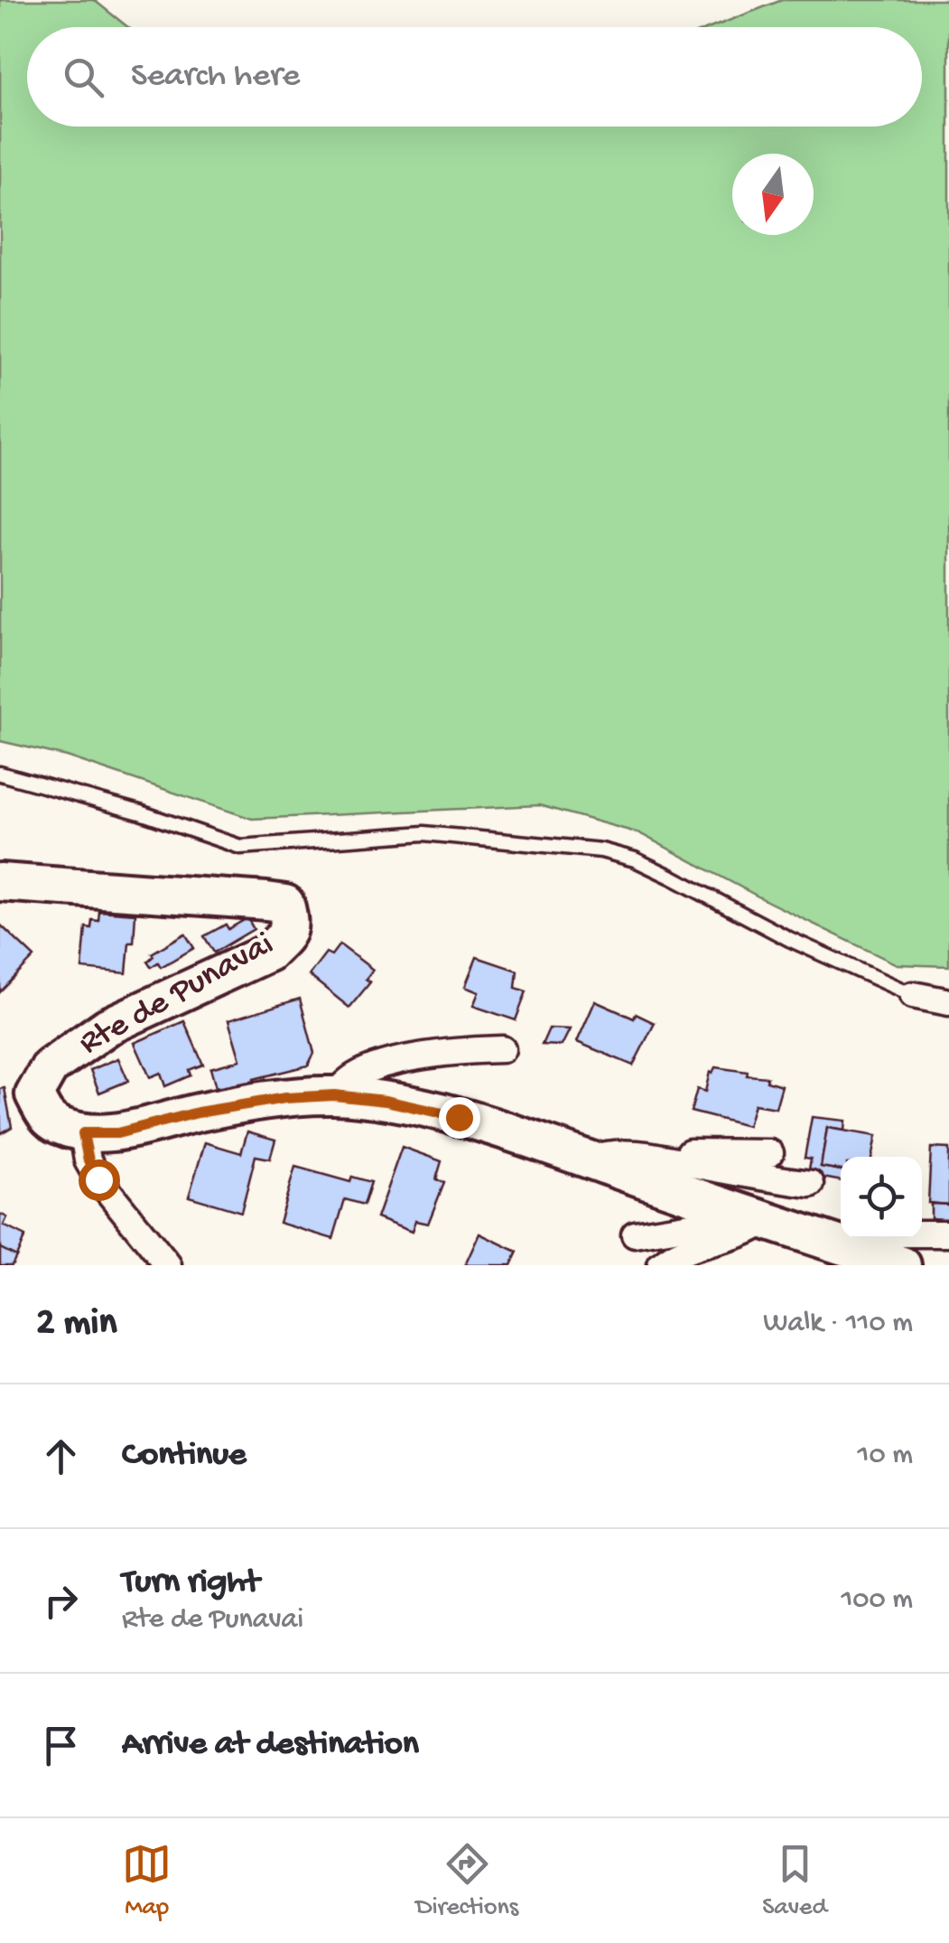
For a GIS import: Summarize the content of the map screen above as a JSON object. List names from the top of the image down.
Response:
{
  "streets": {
    "main road": ["Rte de Punavai"]
  },
  "north": "bottom",
  "page": {
    "search": "Search here",
    "heading": ["2 min", "Walk · 110 m"],
    "list": [
      ["Continue", "10 m"],
      ["Turn right", "Rte de Punavai", "100 m"],
      "Arrive at destination"
    ],
    "nav": ["Map", "Directions", "Saved"]
  }
}
